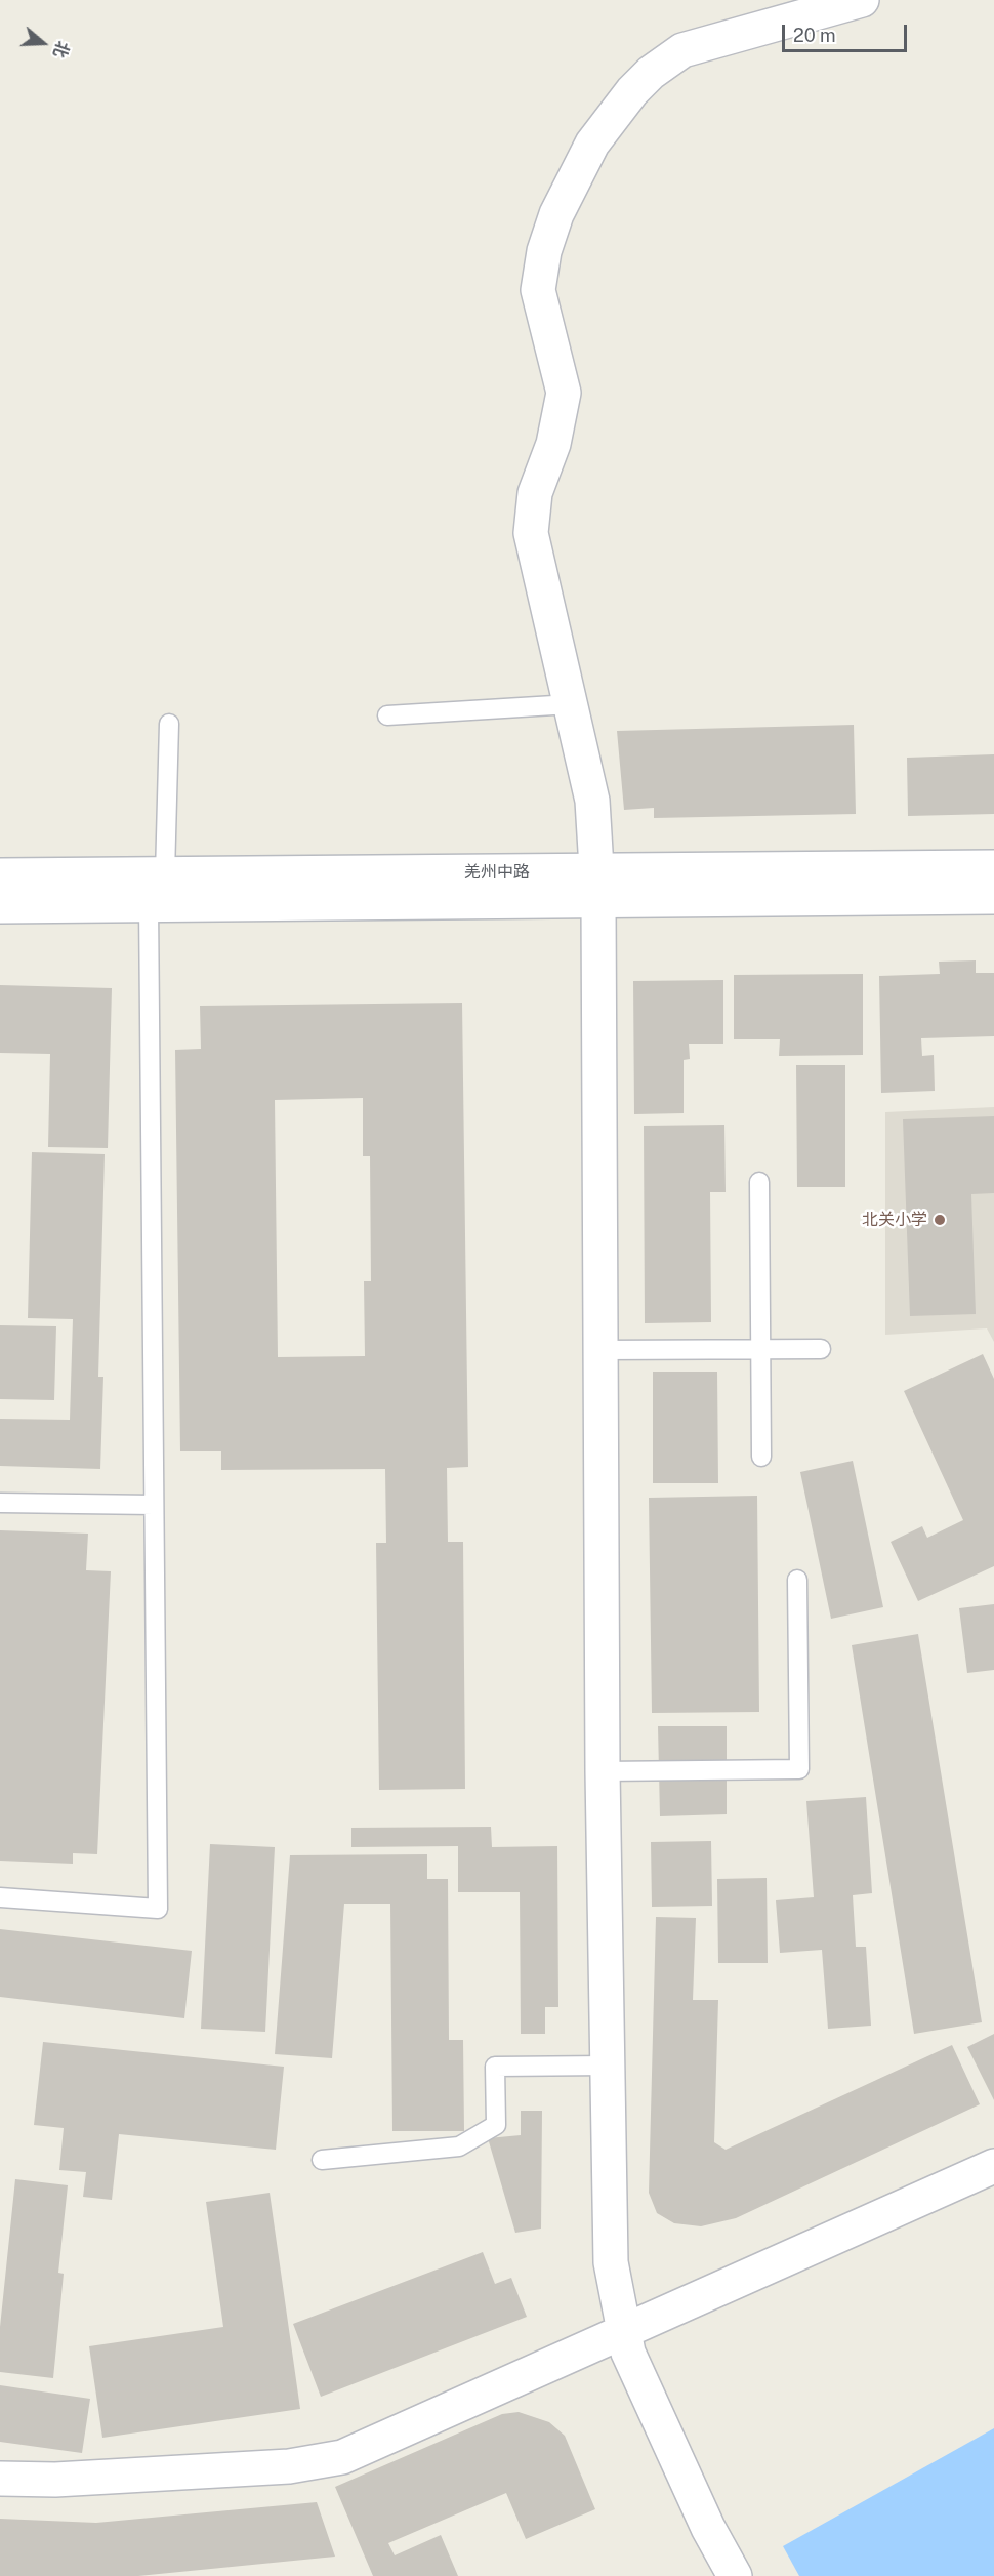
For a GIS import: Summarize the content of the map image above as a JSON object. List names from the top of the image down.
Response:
{
  "streets": {
    "street": ["羌州中路"]
  },
  "places": ["北关小学"],
  "scale_bar": "20 m",
  "north": "right"
}
